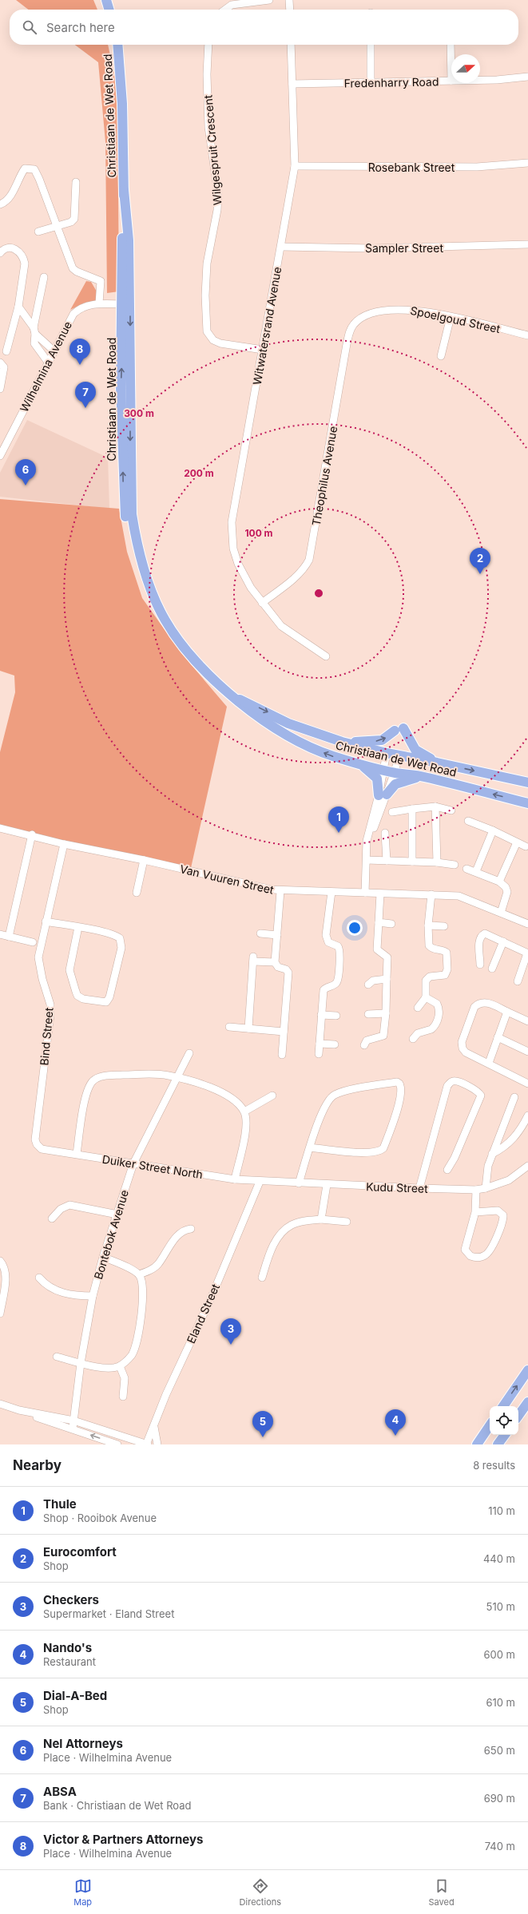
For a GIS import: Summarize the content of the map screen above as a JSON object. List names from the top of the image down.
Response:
{
  "streets": {
    "main road": ["Christiaan de Wet Road"],
    "street": [
      "Fredenharry Road",
      "Wilgespruit Crescent",
      "Rosebank Street",
      "Sampler Street",
      "Spoelgoud Street",
      "Witwatersrand Avenue",
      "Wilhelmina Avenue",
      "Theophilus Avenue",
      "Van Vuuren Street",
      "Bind Street",
      "Duiker Street North",
      "Kudu Street",
      "Bontebok Avenue",
      "Eland Street"
    ]
  },
  "crossings": [
    ["Fredenharry Road", "Witwatersrand Avenue"],
    ["Christiaan de Wet Road", "Wilhelmina Avenue"],
    ["Wilgespruit Crescent", "Witwatersrand Avenue"],
    ["Rosebank Street", "Witwatersrand Avenue"],
    ["Sampler Street", "Witwatersrand Avenue"],
    ["Spoelgoud Street", "Theophilus Avenue"],
    ["Witwatersrand Avenue", "Theophilus Avenue"],
    ["Van Vuuren Street", "Bind Street"],
    ["Bind Street", "Duiker Street North"],
    ["Duiker Street North", "Kudu Street"],
    ["Duiker Street North", "Bontebok Avenue"],
    ["Duiker Street North", "Eland Street"],
    ["Kudu Street", "Eland Street"]
  ],
  "north": "right",
  "page": {
    "search": "Search here",
    "pins": [
      "8",
      "7",
      "6",
      "2",
      "1",
      "3",
      "4",
      "5"
    ],
    "heading": ["Nearby", "8 results"],
    "list": [
      {
        "mark": "1",
        "name": "Thule",
        "note": "Shop · Rooibok Avenue",
        "value": "110 m"
      },
      {
        "mark": "2",
        "name": "Eurocomfort",
        "note": "Shop",
        "value": "440 m"
      },
      {
        "mark": "3",
        "name": "Checkers",
        "note": "Supermarket · Eland Street",
        "value": "510 m"
      },
      {
        "mark": "4",
        "name": "Nando's",
        "note": "Restaurant",
        "value": "600 m"
      },
      {
        "mark": "5",
        "name": "Dial-A-Bed",
        "note": "Shop",
        "value": "610 m"
      },
      {
        "mark": "6",
        "name": "Nel Attorneys",
        "note": "Place · Wilhelmina Avenue",
        "value": "650 m"
      },
      {
        "mark": "7",
        "name": "ABSA",
        "note": "Bank · Christiaan de Wet Road",
        "value": "690 m"
      },
      {
        "mark": "8",
        "name": "Victor & Partners Attorneys",
        "note": "Place · Wilhelmina Avenue",
        "value": "740 m"
      }
    ],
    "nav": ["Map", "Directions", "Saved"]
  },
  "rings": ["300 m", "200 m", "100 m"]
}
